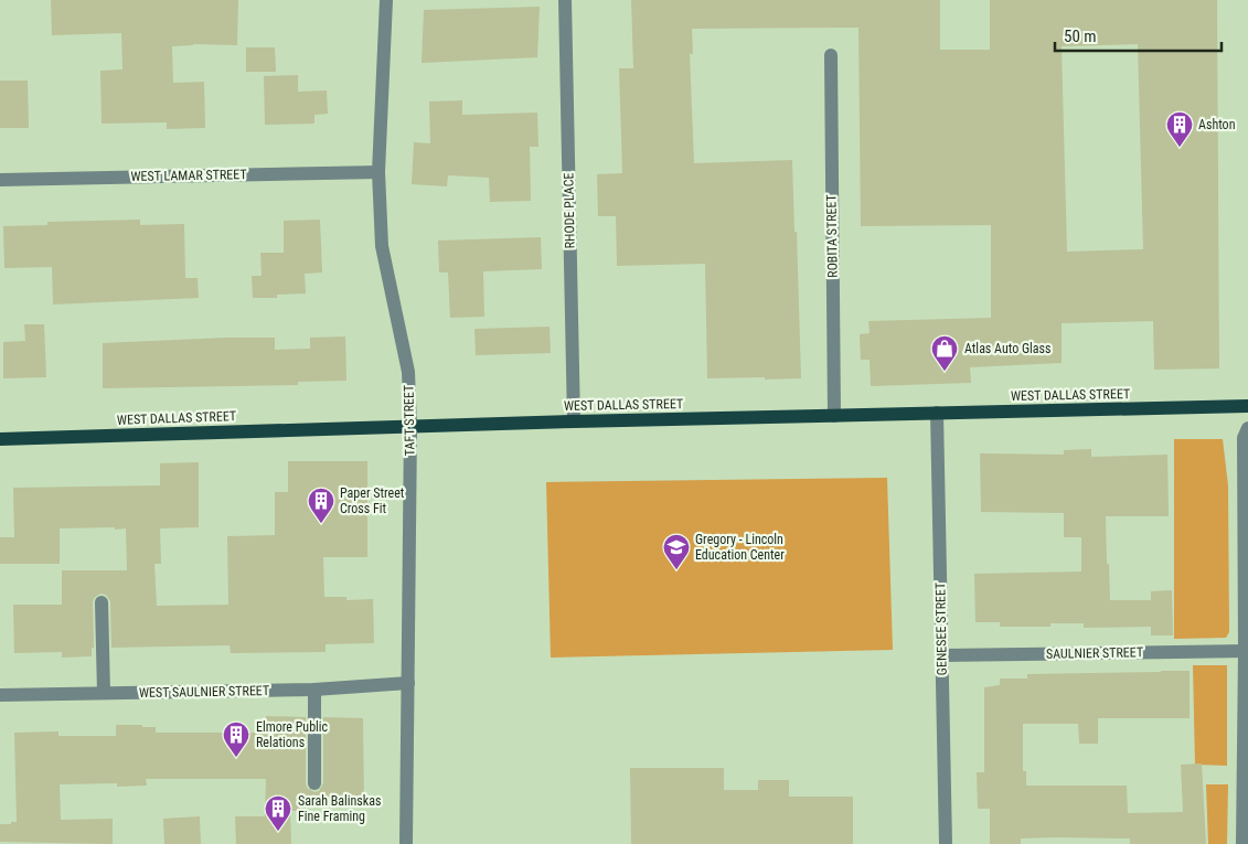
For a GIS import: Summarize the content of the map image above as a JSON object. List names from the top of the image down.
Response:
{
  "streets": {
    "main road": ["WEST DALLAS STREET"],
    "street": [
      "WEST LAMAR STREET",
      "RHODE PLACE",
      "ROBITA STREET",
      "TAFT STREET",
      "GENESEE STREET",
      "SAULNIER STREET",
      "WEST SAULNIER STREET"
    ]
  },
  "crossings": [
    ["WEST LAMAR STREET", "TAFT STREET"],
    ["RHODE PLACE", "WEST DALLAS STREET"],
    ["ROBITA STREET", "WEST DALLAS STREET"],
    ["WEST DALLAS STREET", "TAFT STREET"],
    ["WEST DALLAS STREET", "GENESEE STREET"],
    ["TAFT STREET", "WEST SAULNIER STREET"],
    ["GENESEE STREET", "SAULNIER STREET"]
  ],
  "places": {
    "building": [
      "Ashton",
      "Paper Street Cross Fit",
      "Elmore Public Relations",
      "Sarah Balinskas Fine Framing"
    ],
    "shop": ["Atlas Auto Glass"],
    "school or university": ["Gregory - Lincoln Education Center"]
  },
  "scale_bar": "50 m"
}
